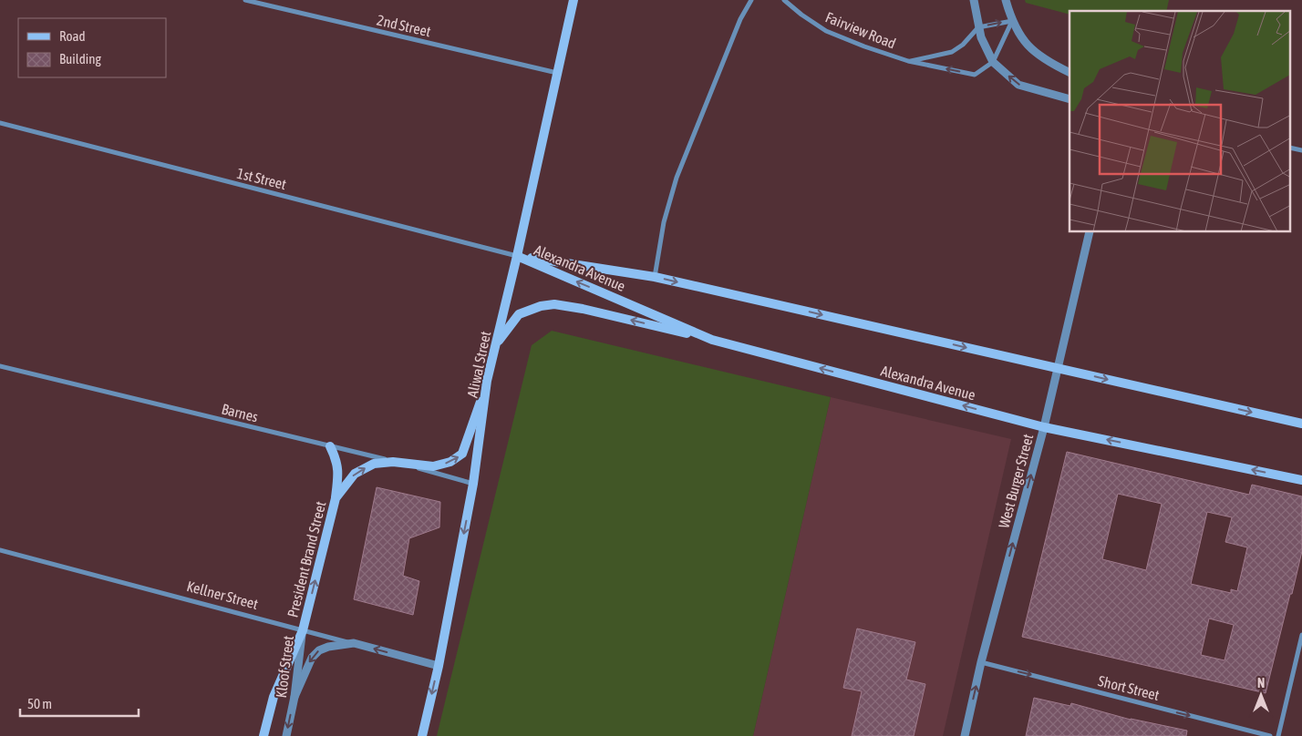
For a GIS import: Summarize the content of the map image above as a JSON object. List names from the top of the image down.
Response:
{
  "streets": {
    "main road": [
      "Alexandra Avenue",
      "Aliwal Street",
      "President Brand Street",
      "Kloof Street"
    ],
    "street": [
      "2nd Street",
      "Fairview Road",
      "1st Street",
      "Barnes",
      "West Burger Street",
      "Kellner Street",
      "Short Street"
    ]
  },
  "crossings": [
    ["2nd Street", "Aliwal Street"],
    ["1st Street", "Alexandra Avenue"],
    ["1st Street", "Aliwal Street"],
    ["Alexandra Avenue", "Aliwal Street"],
    ["Alexandra Avenue", "West Burger Street"],
    ["Aliwal Street", "Barnes"],
    ["Aliwal Street", "President Brand Street"],
    ["Aliwal Street", "Kellner Street"],
    ["Barnes", "President Brand Street"],
    ["West Burger Street", "Short Street"],
    ["President Brand Street", "Kellner Street"],
    ["President Brand Street", "Kloof Street"],
    ["Kellner Street", "Kloof Street"]
  ],
  "one_way": ["West Burger Street", "President Brand Street", "Short Street"],
  "legend": ["Road", "Building"],
  "scale_bar": "50 m",
  "north": "top"
}
